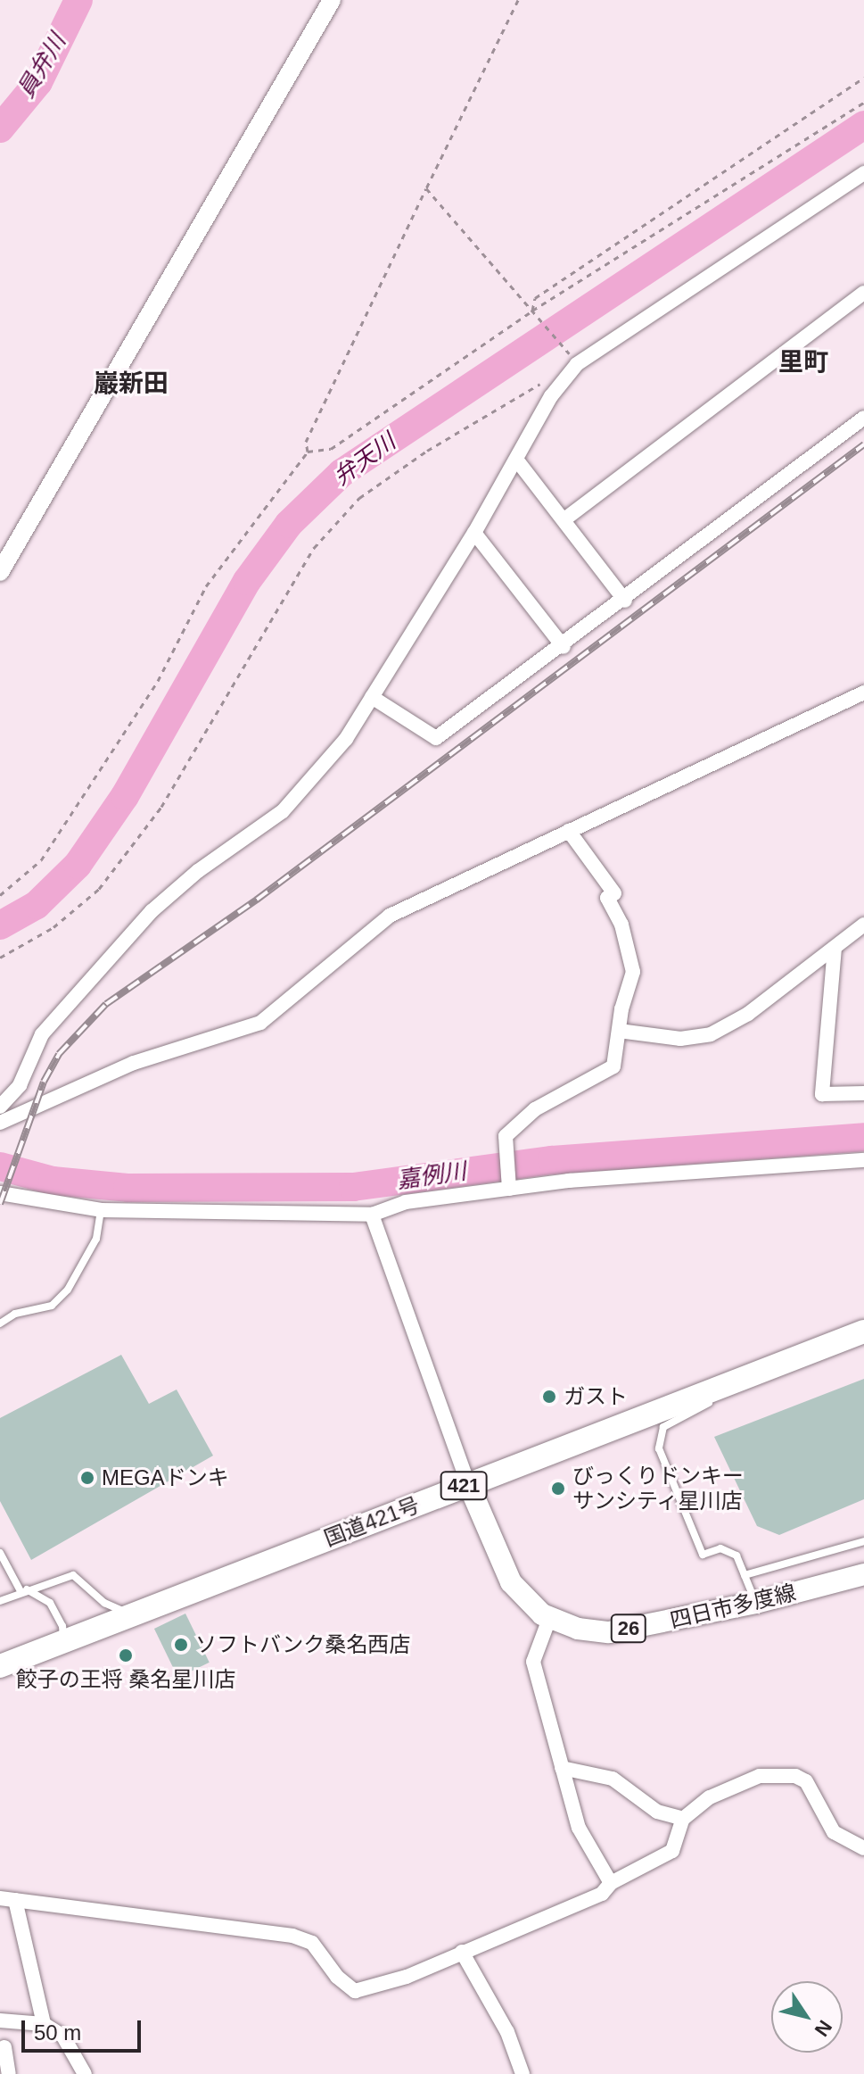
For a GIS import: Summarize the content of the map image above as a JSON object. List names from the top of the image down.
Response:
{
  "streets": {
    "highway": ["421", "国道421号"],
    "main road": ["四日市多度線", "26"]
  },
  "districts": ["里町", "巖新田"],
  "water": ["員弁川", "弁天川", "嘉例川"],
  "places": [
    "ガスト",
    "MEGAドンキ",
    "びっくりドンキー サンシティ星川店",
    "ソフトバンク桑名西店",
    "餃子の王将 桑名星川店"
  ],
  "scale_bar": "50 m",
  "north": "bottom right"
}
